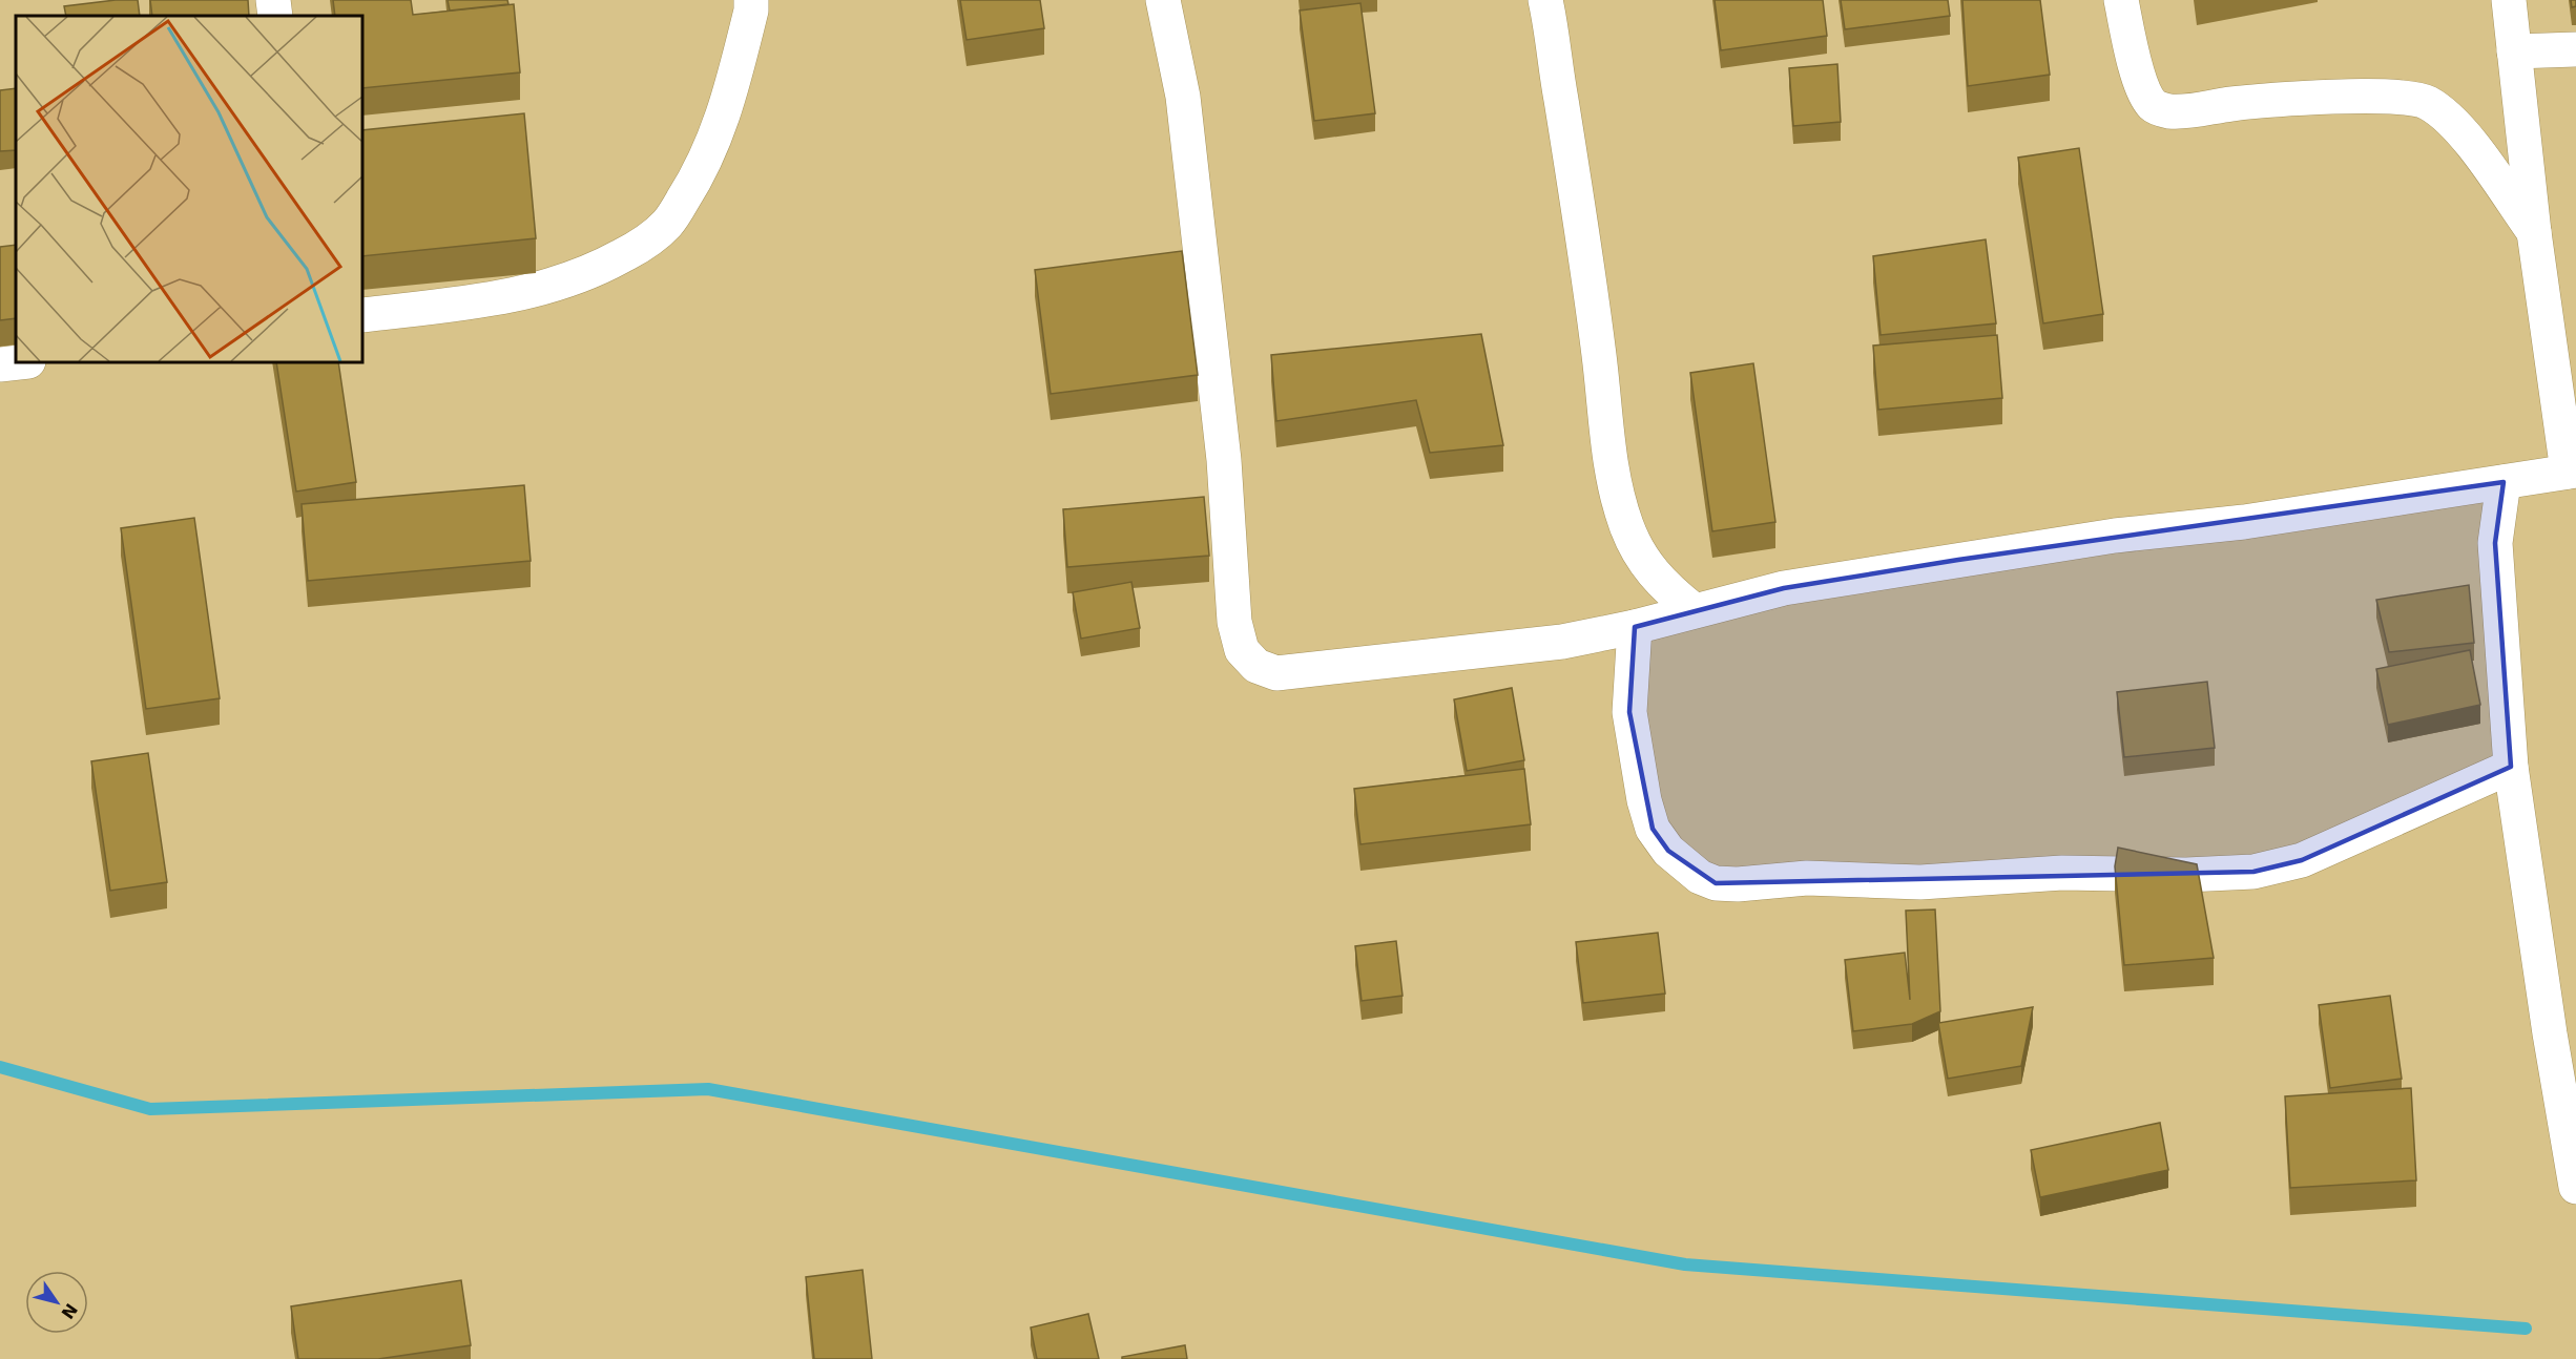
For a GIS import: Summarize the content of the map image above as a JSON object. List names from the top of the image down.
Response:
{
  "north": "bottom right"
}
